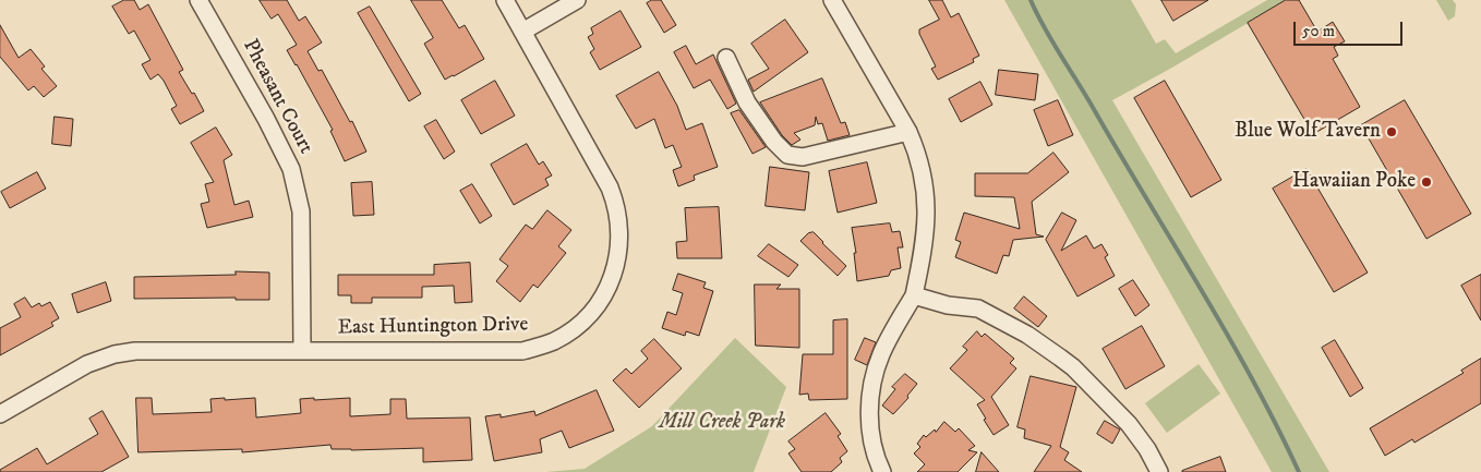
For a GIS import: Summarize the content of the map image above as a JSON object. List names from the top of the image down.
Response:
{
  "streets": {
    "street": ["Pheasant Court", "East Huntington Drive"]
  },
  "crossings": [
    ["Pheasant Court", "East Huntington Drive"]
  ],
  "parks": ["Mill Creek Park"],
  "places": ["Blue Wolf Tavern", "Hawaiian Poke"],
  "scale_bar": "50 m"
}
